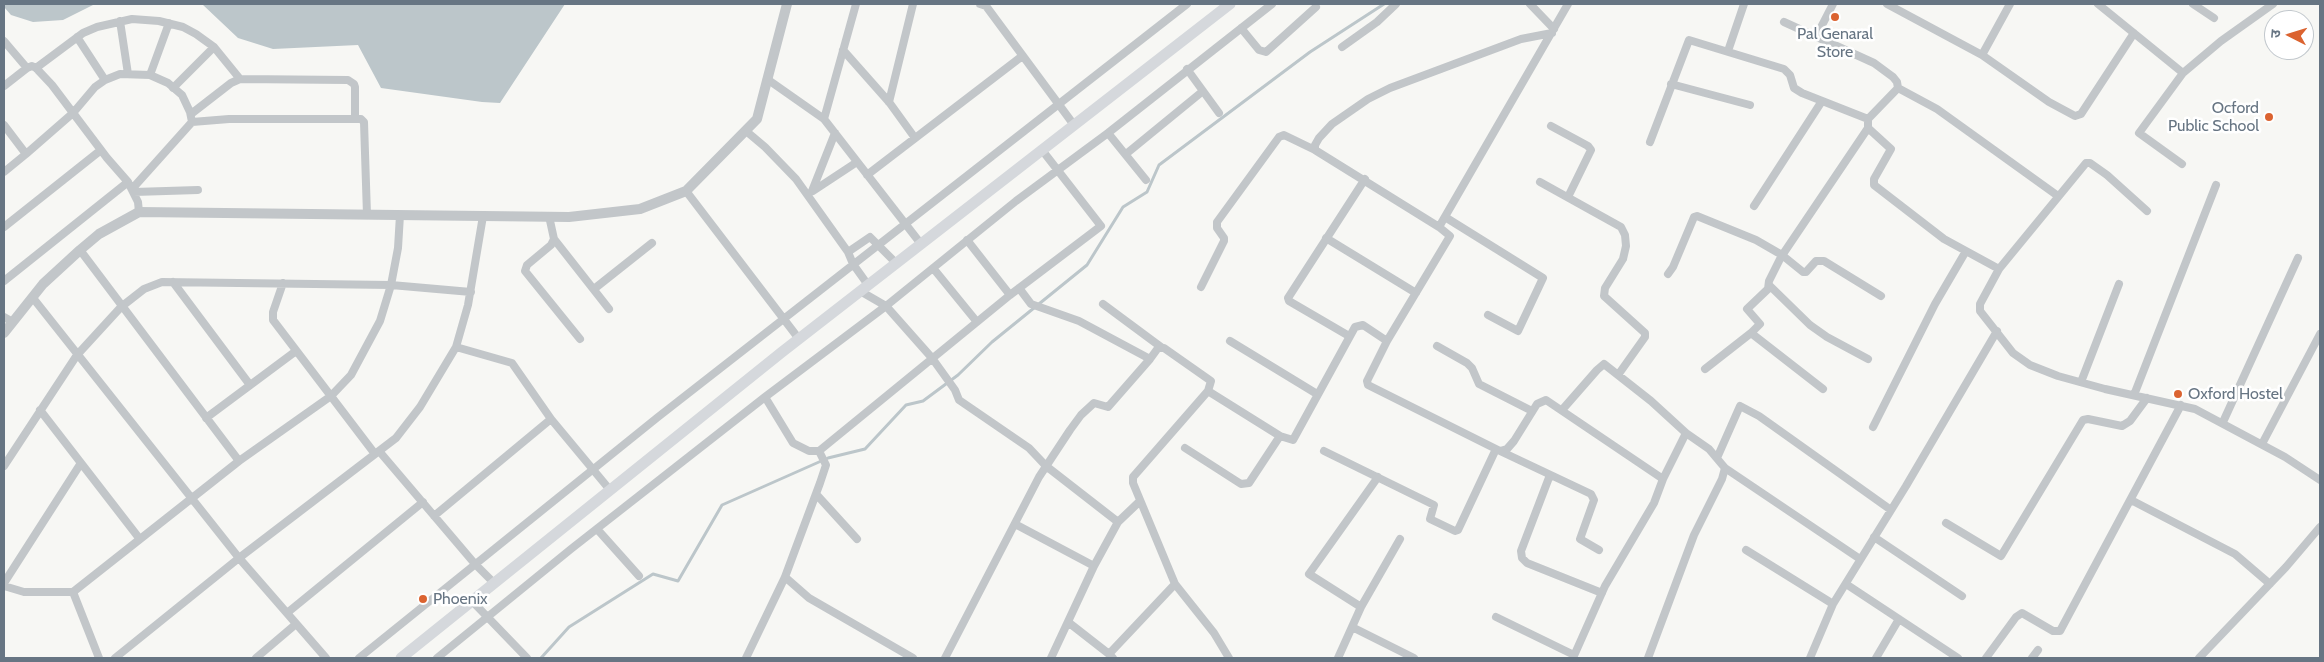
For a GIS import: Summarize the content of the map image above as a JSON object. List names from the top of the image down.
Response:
{
  "places": [
    "Pal Genaral Store",
    "Ocford Public School",
    "Oxford Hostel",
    "Phoenix"
  ],
  "north": "left"
}
